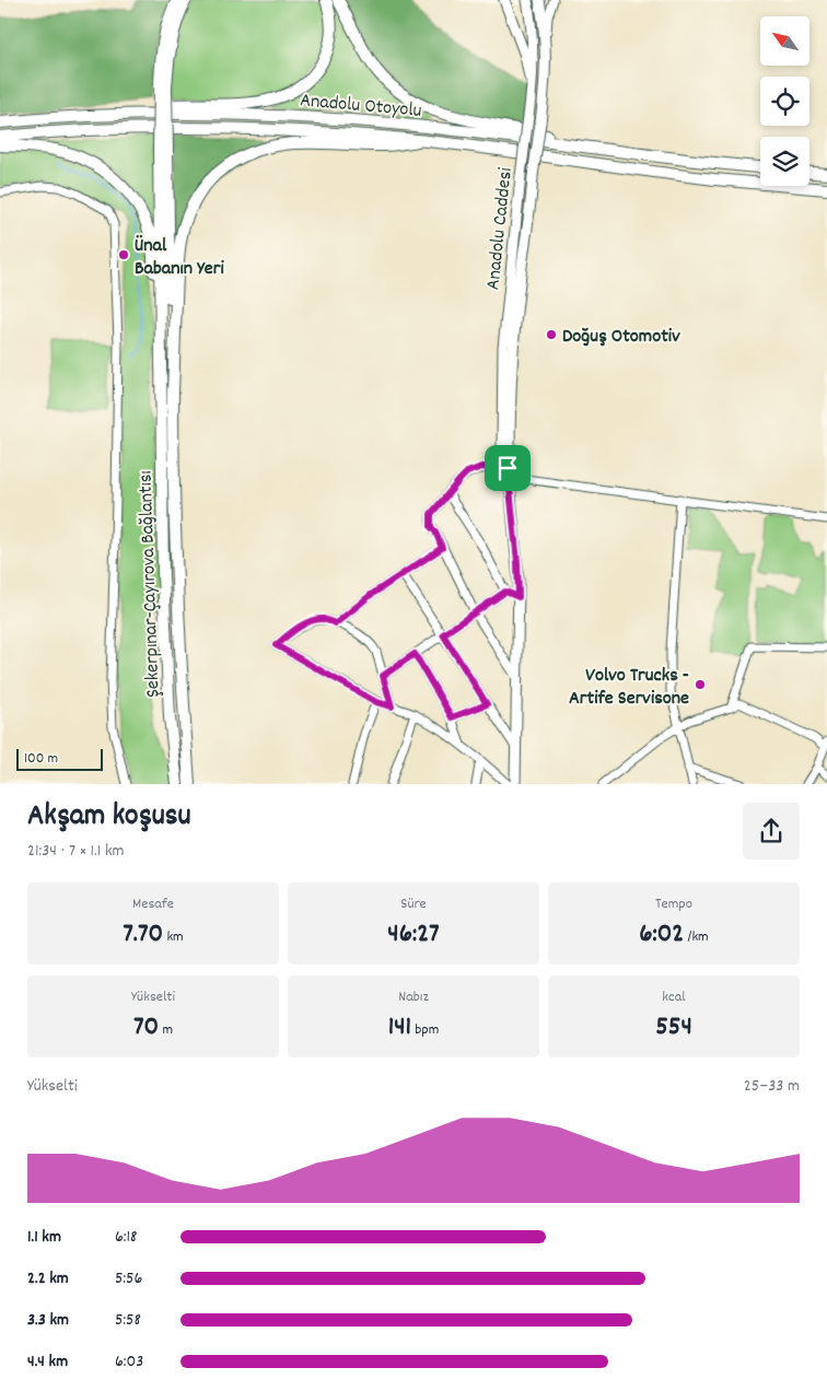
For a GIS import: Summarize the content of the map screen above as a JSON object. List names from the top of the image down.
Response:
{
  "streets": {
    "highway": ["Anadolu Otoyolu", "Şekerpınar-Çayırova Bağlantısı"],
    "main road": ["Anadolu Caddesi"]
  },
  "places": ["Ünal Babanın Yeri", "Doğuş Otomotiv", "Volvo Trucks - Artife Servisone"],
  "scale_bar": "100 m",
  "north": "top left",
  "page": {
    "scale": "100 m",
    "heading": ["Akşam koşusu", "21:34 · 7 × 1.1 km"],
    "stats": [
      ["Mesafe", "7.70 km"],
      ["Süre", "46:27"],
      ["Tempo", "6:02 /km"],
      ["Yükselti", "70 m"],
      ["Nabız", "141 bpm"],
      ["kcal", "554"]
    ],
    "chart": ["Yükselti", "25–33 m"],
    "list": [
      {
        "name": "1.1 km",
        "note": "6:18"
      },
      {
        "name": "2.2 km",
        "note": "5:56"
      },
      {
        "name": "3.3 km",
        "note": "5:58"
      },
      {
        "name": "4.4 km",
        "note": "6:03"
      }
    ]
  }
}
